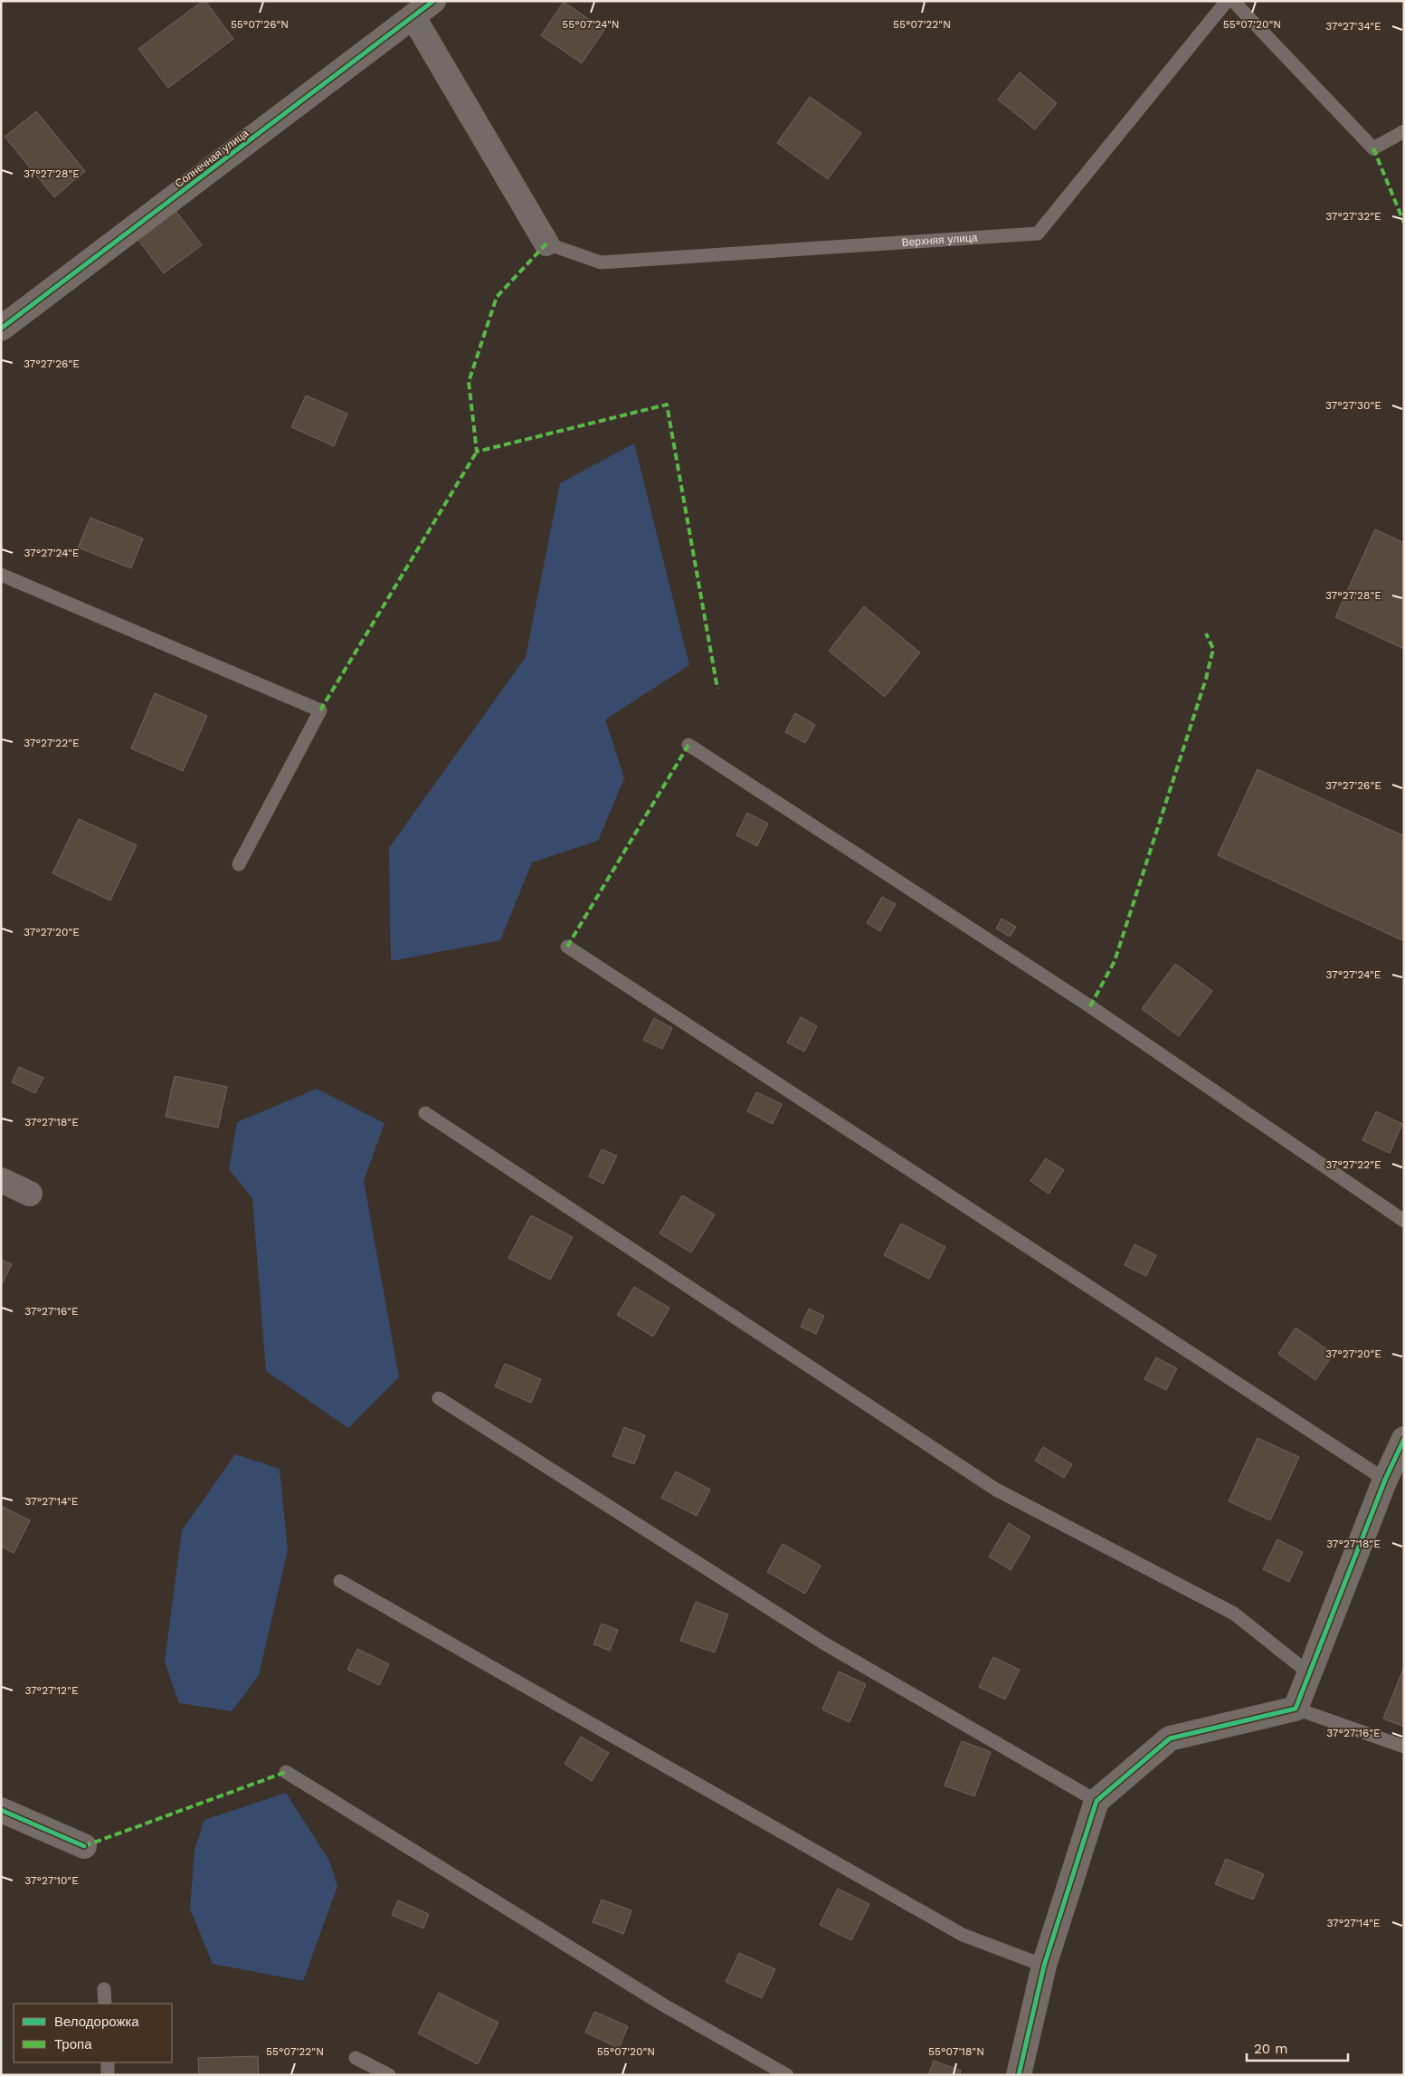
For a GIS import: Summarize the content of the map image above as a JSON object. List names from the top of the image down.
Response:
{
  "streets": {
    "street": ["Солнечная улица"],
    "lane": ["Верхняя улица"]
  },
  "legend": ["Велодорожка", "Тропа"],
  "scale_bar": "20 m",
  "coordinates": [
    "55°07'26\"N",
    "55°07'24\"N",
    "55°07'22\"N",
    "55°07'20\"N",
    "37°27'34\"E",
    "37°27'28\"E",
    "37°27'32\"E",
    "37°27'26\"E",
    "37°27'30\"E",
    "37°27'24\"E",
    "37°27'22\"E",
    "37°27'20\"E",
    "37°27'18\"E",
    "37°27'16\"E",
    "37°27'14\"E",
    "37°27'12\"E",
    "37°27'10\"E",
    "55°07'18\"N"
  ]
}
